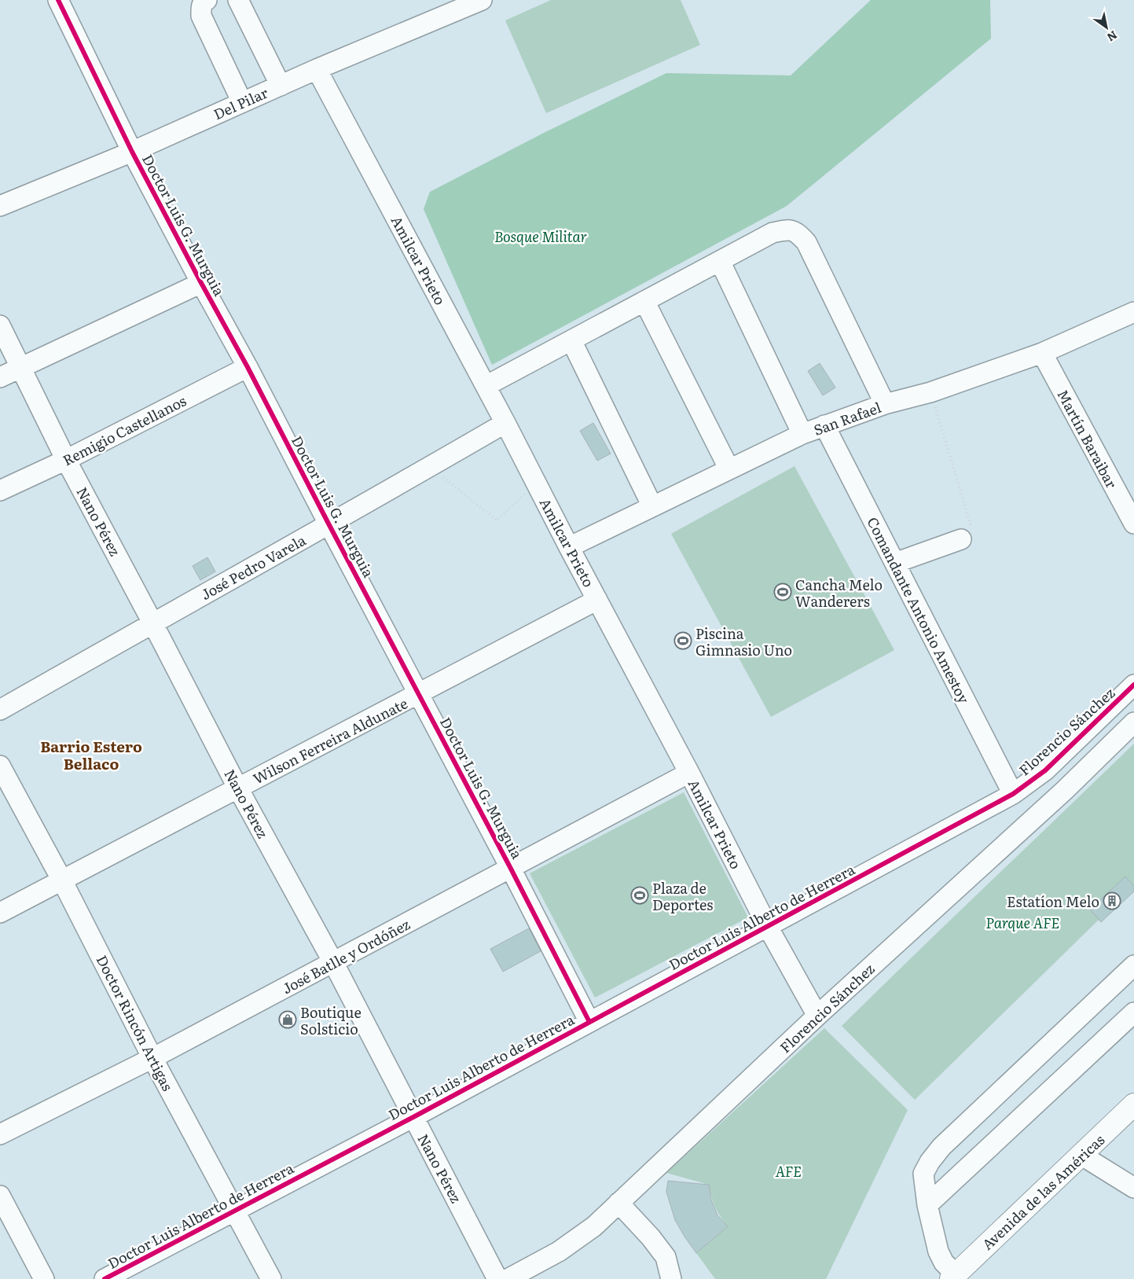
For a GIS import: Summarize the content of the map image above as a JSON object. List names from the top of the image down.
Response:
{
  "streets": {
    "main road": ["Avenida de las Américas"],
    "street": [
      "Del Pilar",
      "Doctor Luis G. Murguia",
      "Amilcar Prieto",
      "San Rafael",
      "Remigio Castellanos",
      "Martín Baraibar",
      "Nano Pérez",
      "José Pedro Varela",
      "Comandante Antonio Amestoy",
      "Florencio Sánchez",
      "Wilson Ferreira Aldunate",
      "Doctor Luis Alberto de Herrera",
      "José Batlle y Ordóñez",
      "Doctor Rincón Artigas"
    ]
  },
  "crossings": [
    ["Del Pilar", "Doctor Luis G. Murguia"],
    ["Del Pilar", "Amilcar Prieto"],
    ["Doctor Luis G. Murguia", "Remigio Castellanos"],
    ["Doctor Luis G. Murguia", "José Pedro Varela"],
    ["Doctor Luis G. Murguia", "Wilson Ferreira Aldunate"],
    ["Doctor Luis G. Murguia", "Doctor Luis Alberto de Herrera"],
    ["Doctor Luis G. Murguia", "José Batlle y Ordóñez"],
    ["Amilcar Prieto", "San Rafael"],
    ["Amilcar Prieto", "José Pedro Varela"],
    ["Amilcar Prieto", "Florencio Sánchez"],
    ["Amilcar Prieto", "Wilson Ferreira Aldunate"],
    ["Amilcar Prieto", "Doctor Luis Alberto de Herrera"],
    ["Amilcar Prieto", "José Batlle y Ordóñez"],
    ["San Rafael", "Martín Baraibar"],
    ["San Rafael", "Comandante Antonio Amestoy"],
    ["Remigio Castellanos", "Nano Pérez"],
    ["Nano Pérez", "José Pedro Varela"],
    ["Nano Pérez", "Wilson Ferreira Aldunate"],
    ["Nano Pérez", "Doctor Luis Alberto de Herrera"],
    ["Nano Pérez", "José Batlle y Ordóñez"],
    ["Comandante Antonio Amestoy", "Florencio Sánchez"],
    ["Comandante Antonio Amestoy", "Doctor Luis Alberto de Herrera"],
    ["Florencio Sánchez", "Doctor Luis Alberto de Herrera"],
    ["Wilson Ferreira Aldunate", "Doctor Rincón Artigas"],
    ["Doctor Luis Alberto de Herrera", "Doctor Rincón Artigas"],
    ["José Batlle y Ordóñez", "Doctor Rincón Artigas"]
  ],
  "districts": ["Barrio Estero Bellaco"],
  "parks": ["Bosque Militar", "Parque AFE", "AFE"],
  "places": {
    "sports": ["Cancha Melo Wanderers", "Piscina Gimnasio Uno", "Plaza de Deportes"],
    "building": ["Estatíon Melo"],
    "shop": ["Boutique Solsticio"]
  },
  "north": "bottom right"
}
